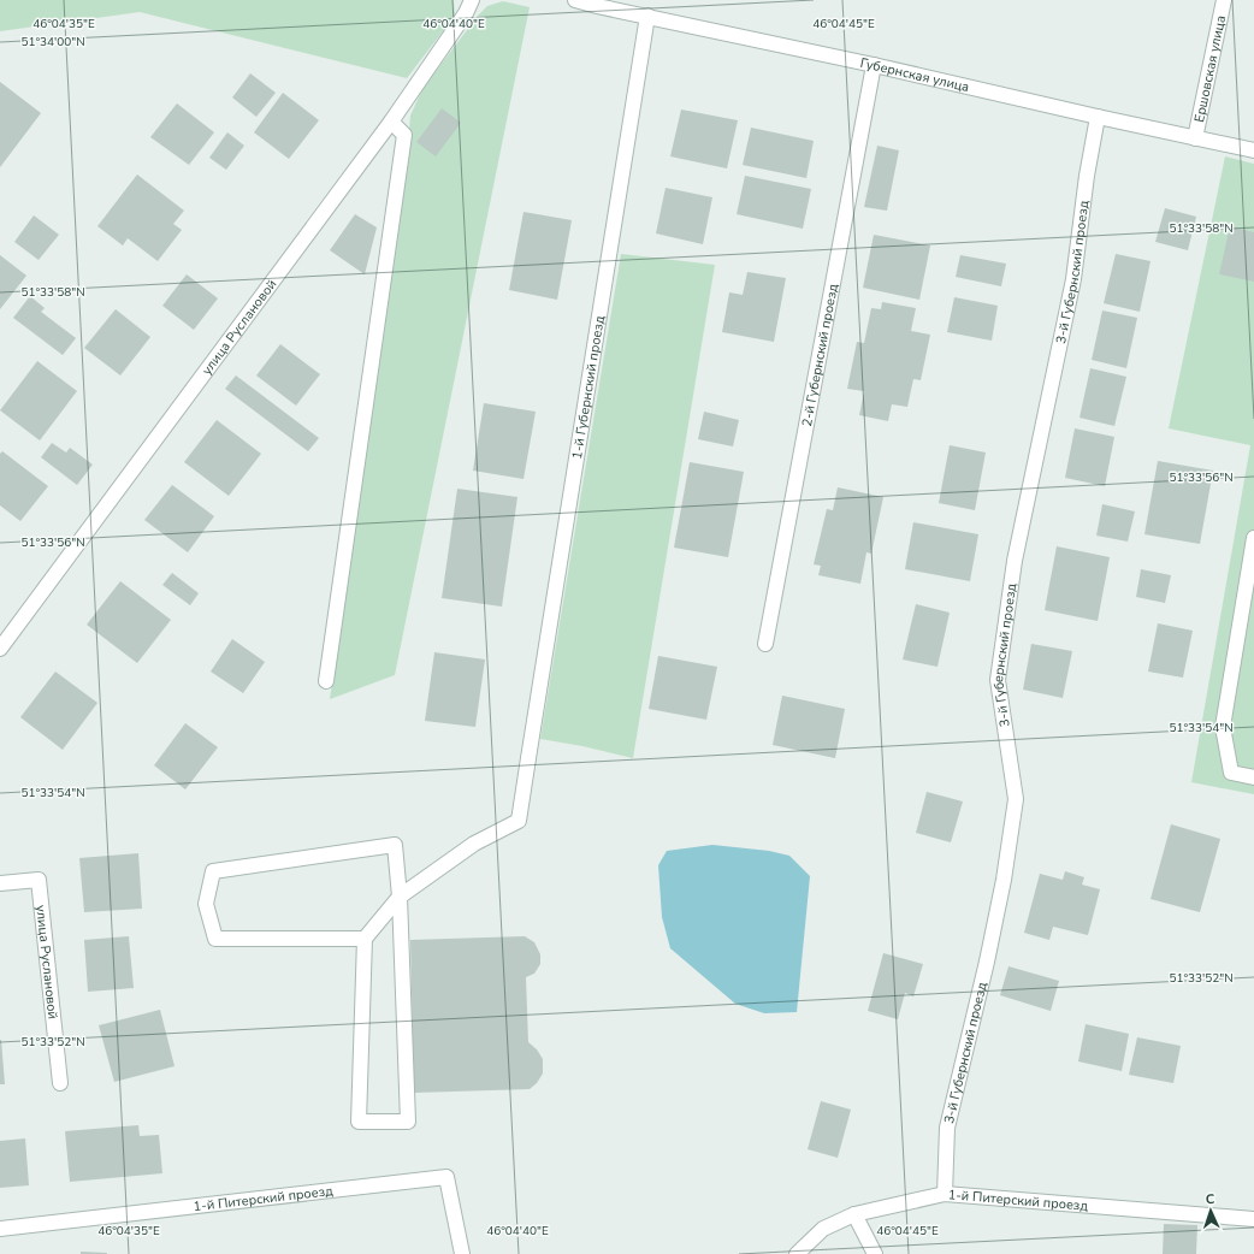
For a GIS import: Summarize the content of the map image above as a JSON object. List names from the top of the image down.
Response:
{
  "streets": {
    "street": [
      "Ершовская улица",
      "Губернская улица",
      "3-й Губернский проезд",
      "улица Руслановой",
      "2-й Губернский проезд",
      "1-й Губернский проезд",
      "1-й Питерский проезд"
    ]
  },
  "crossings": [
    ["Ершовская улица", "Губернская улица"],
    ["Губернская улица", "3-й Губернский проезд"],
    ["Губернская улица", "2-й Губернский проезд"],
    ["Губернская улица", "1-й Губернский проезд"],
    ["3-й Губернский проезд", "1-й Питерский проезд"]
  ],
  "north": "top",
  "coordinates": [
    "46°04'35\"E",
    "46°04'40\"E",
    "46°04'45\"E",
    "51°34'00\"N",
    "51°33'58\"N",
    "51°33'56\"N",
    "51°33'54\"N",
    "51°33'52\"N"
  ]
}
